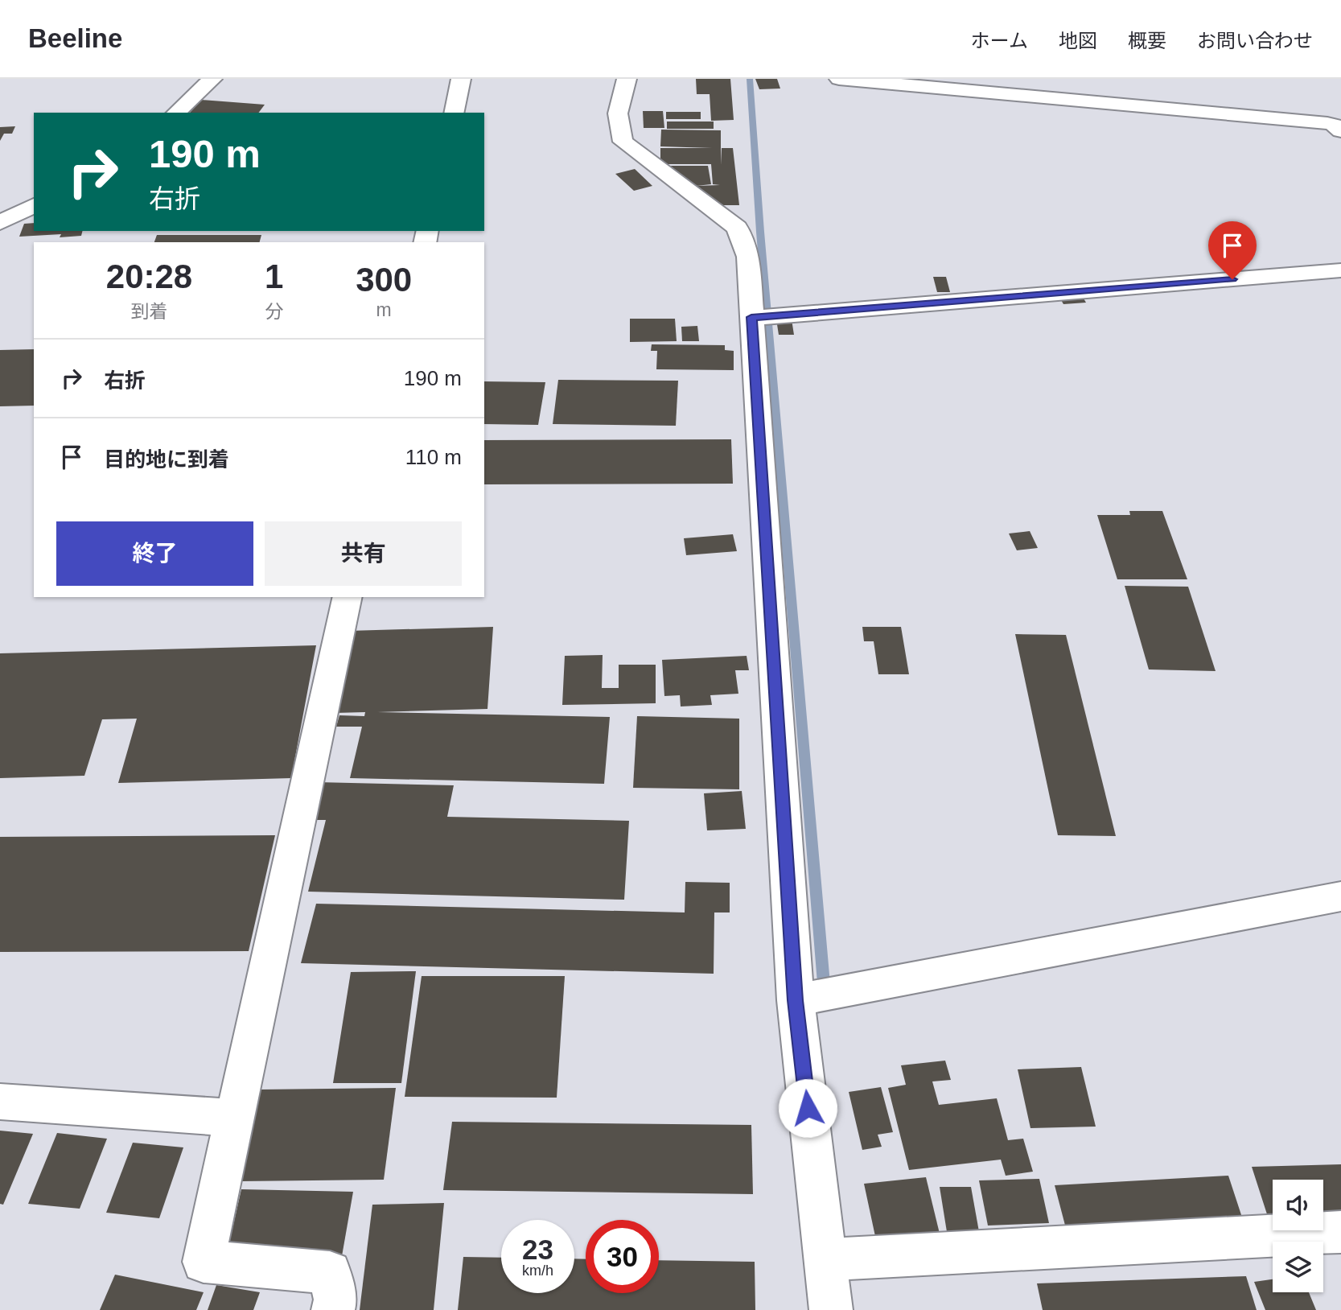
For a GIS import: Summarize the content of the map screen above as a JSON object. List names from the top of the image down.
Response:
{
  "page": {
    "header": "Beeline",
    "nav": [
      "ホーム",
      "地図",
      "概要",
      "お問い合わせ"
    ],
    "turn": ["190 m", "右折"],
    "eta": [
      "20:28",
      "到着",
      "1",
      "分",
      "300",
      "m"
    ],
    "list": [
      {
        "name": "右折",
        "value": "190 m"
      },
      {
        "name": "目的地に到着",
        "value": "110 m"
      }
    ],
    "buttons": ["終了", "共有"],
    "speed": "23 km/h",
    "limit": "30"
  }
}
